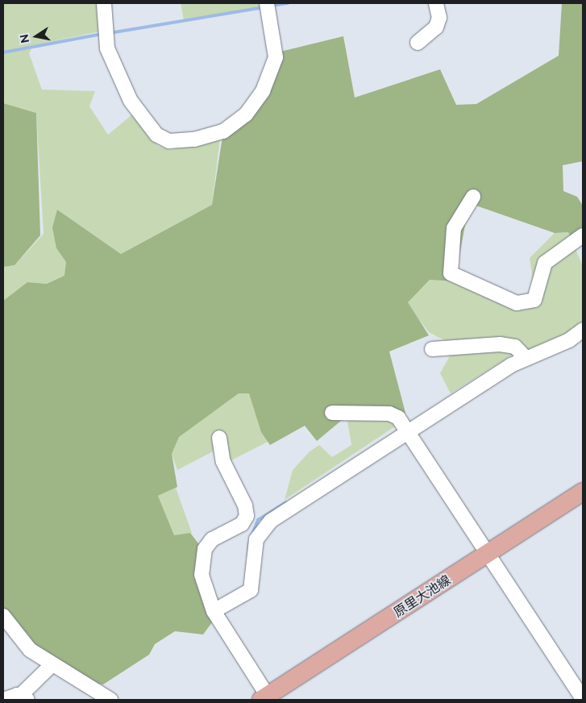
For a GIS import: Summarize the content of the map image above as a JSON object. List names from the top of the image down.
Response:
{
  "streets": {
    "main road": ["原里大池線"]
  },
  "north": "left"
}
